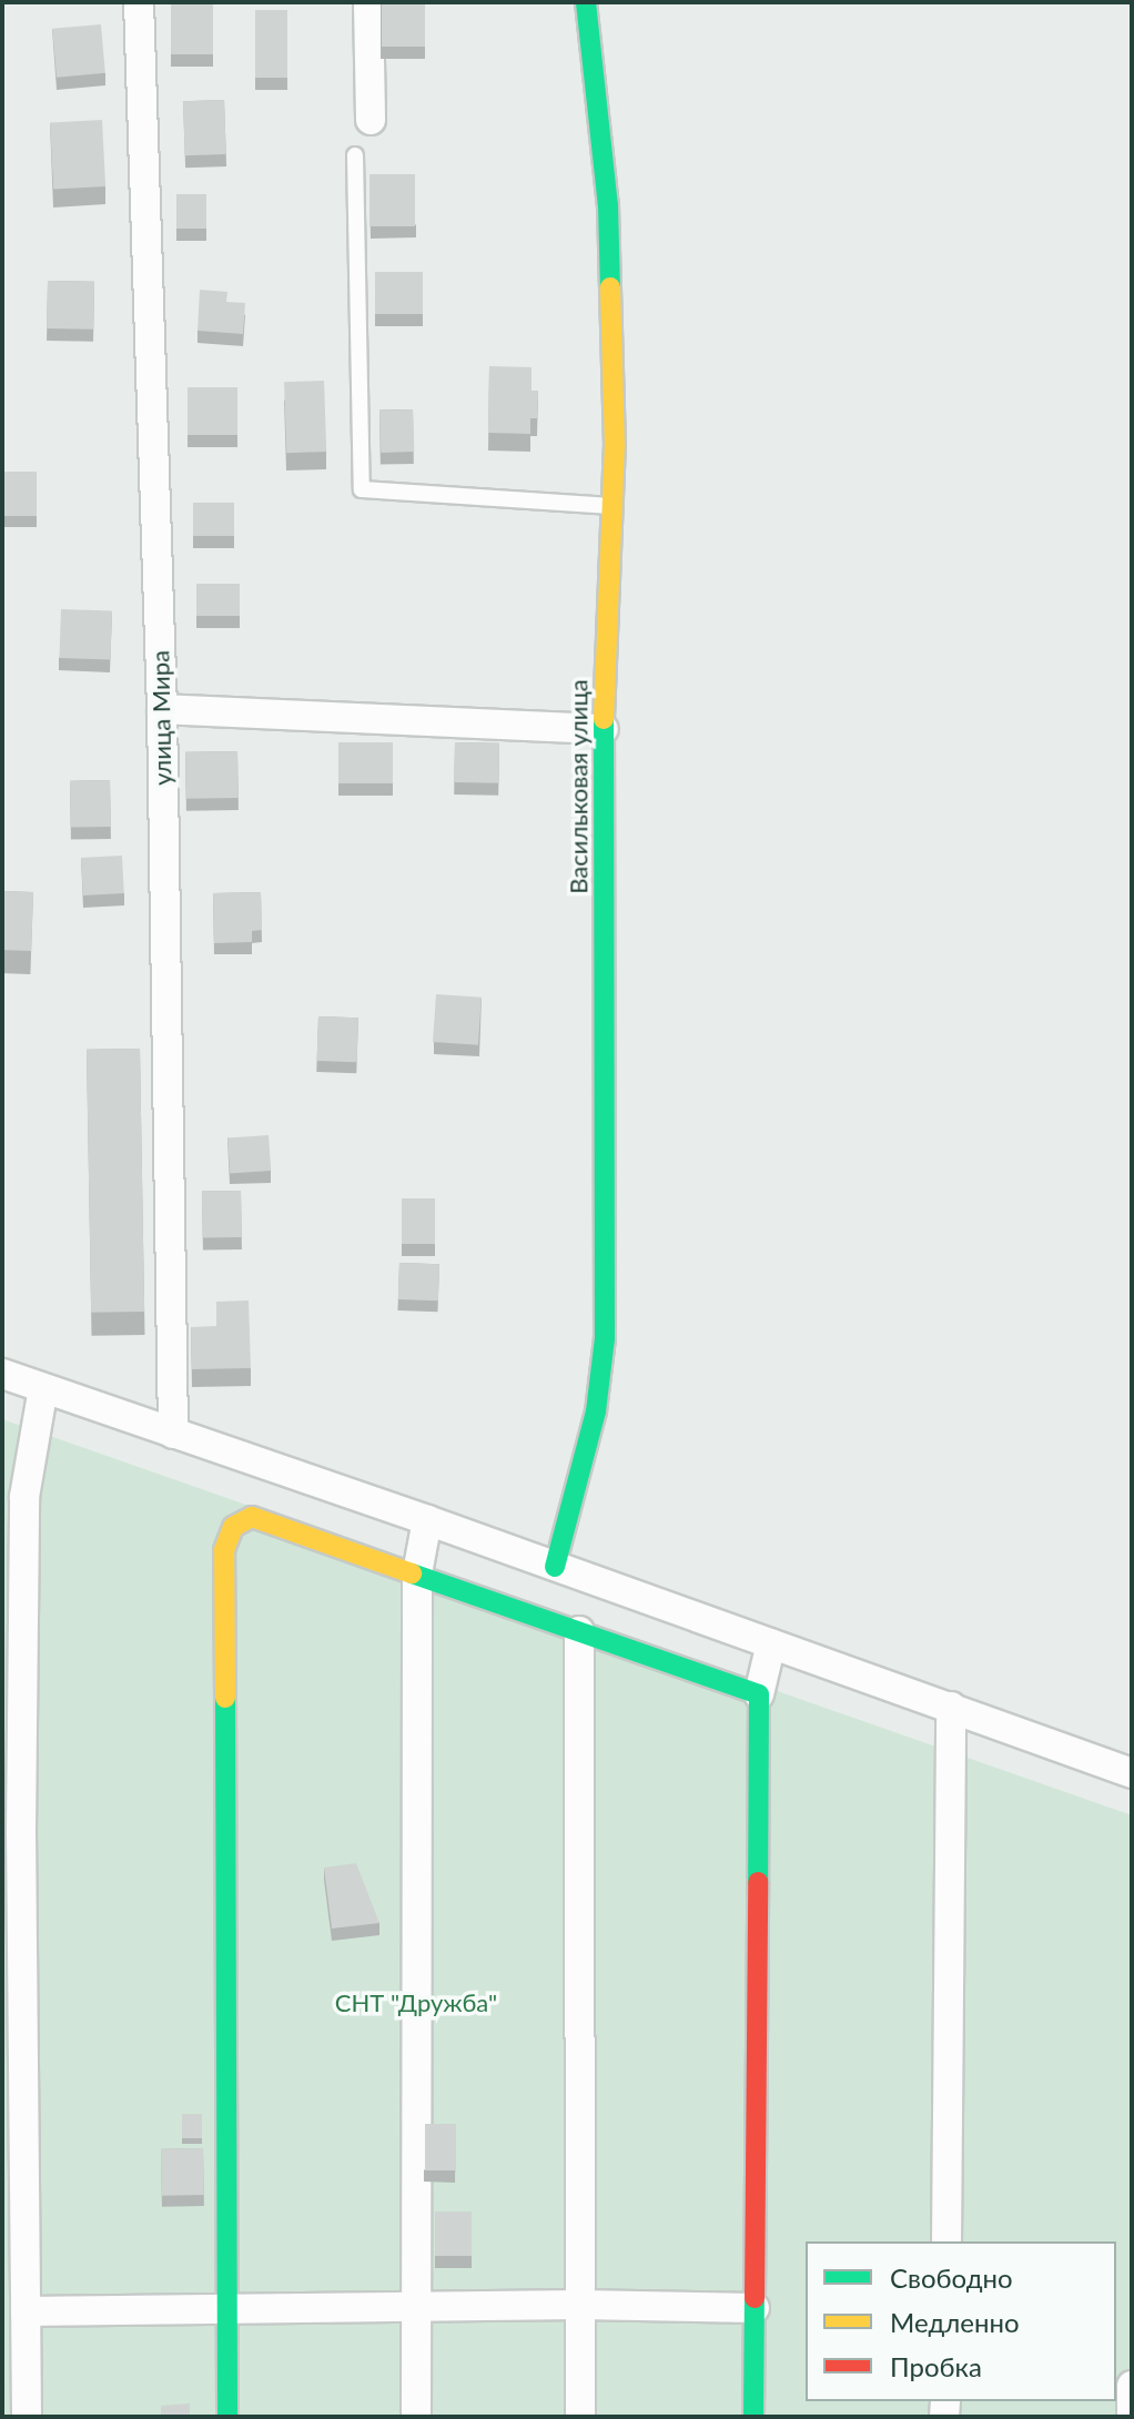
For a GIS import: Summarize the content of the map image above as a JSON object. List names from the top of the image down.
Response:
{
  "streets": {
    "street": ["улица Мира", "Васильковая улица"]
  },
  "parks": ["СНТ \"Дружба\""],
  "legend": ["Свободно", "Медленно", "Пробка"]
}
